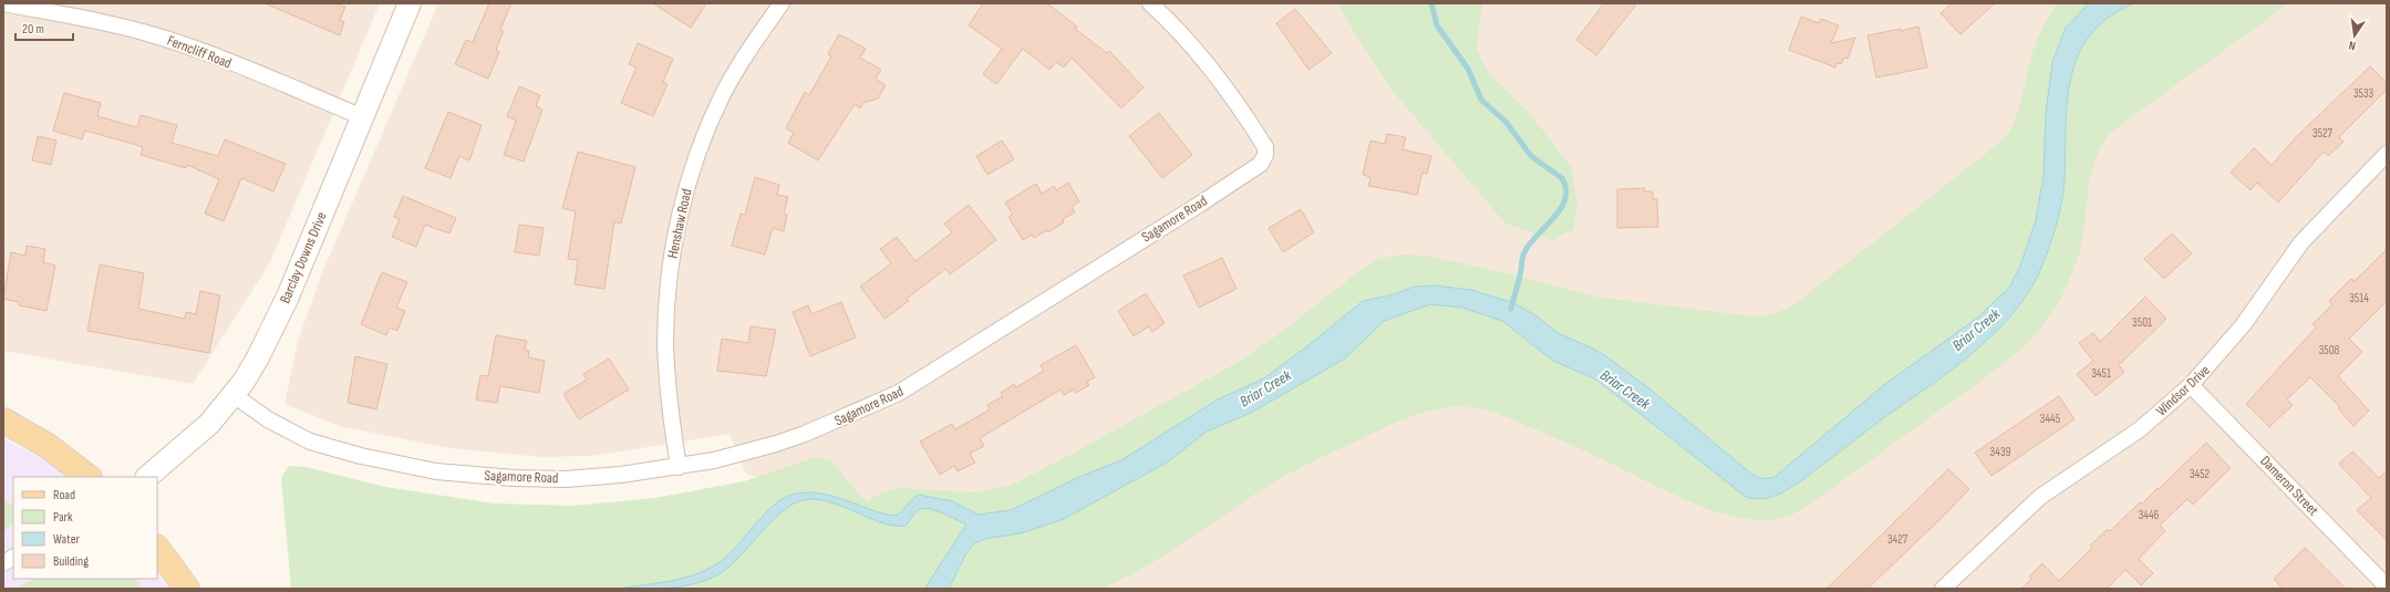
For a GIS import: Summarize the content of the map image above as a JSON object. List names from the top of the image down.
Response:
{
  "streets": {
    "street": [
      "Ferncliff Road",
      "Sagamore Road",
      "Henshaw Road",
      "Barclay Downs Drive",
      "Windsor Drive",
      "Dameron Street"
    ]
  },
  "crossings": [
    ["Ferncliff Road", "Barclay Downs Drive"],
    ["Sagamore Road", "Henshaw Road"],
    ["Sagamore Road", "Barclay Downs Drive"],
    ["Windsor Drive", "Dameron Street"]
  ],
  "water": ["Briar Creek"],
  "house_numbers": [
    "3533",
    "3527",
    "3514",
    "3501",
    "3508",
    "3451",
    "3445",
    "3439",
    "3452",
    "3446",
    "3427"
  ],
  "legend": [
    "Road",
    "Park",
    "Water",
    "Building"
  ],
  "scale_bar": "20 m",
  "north": "bottom"
}
